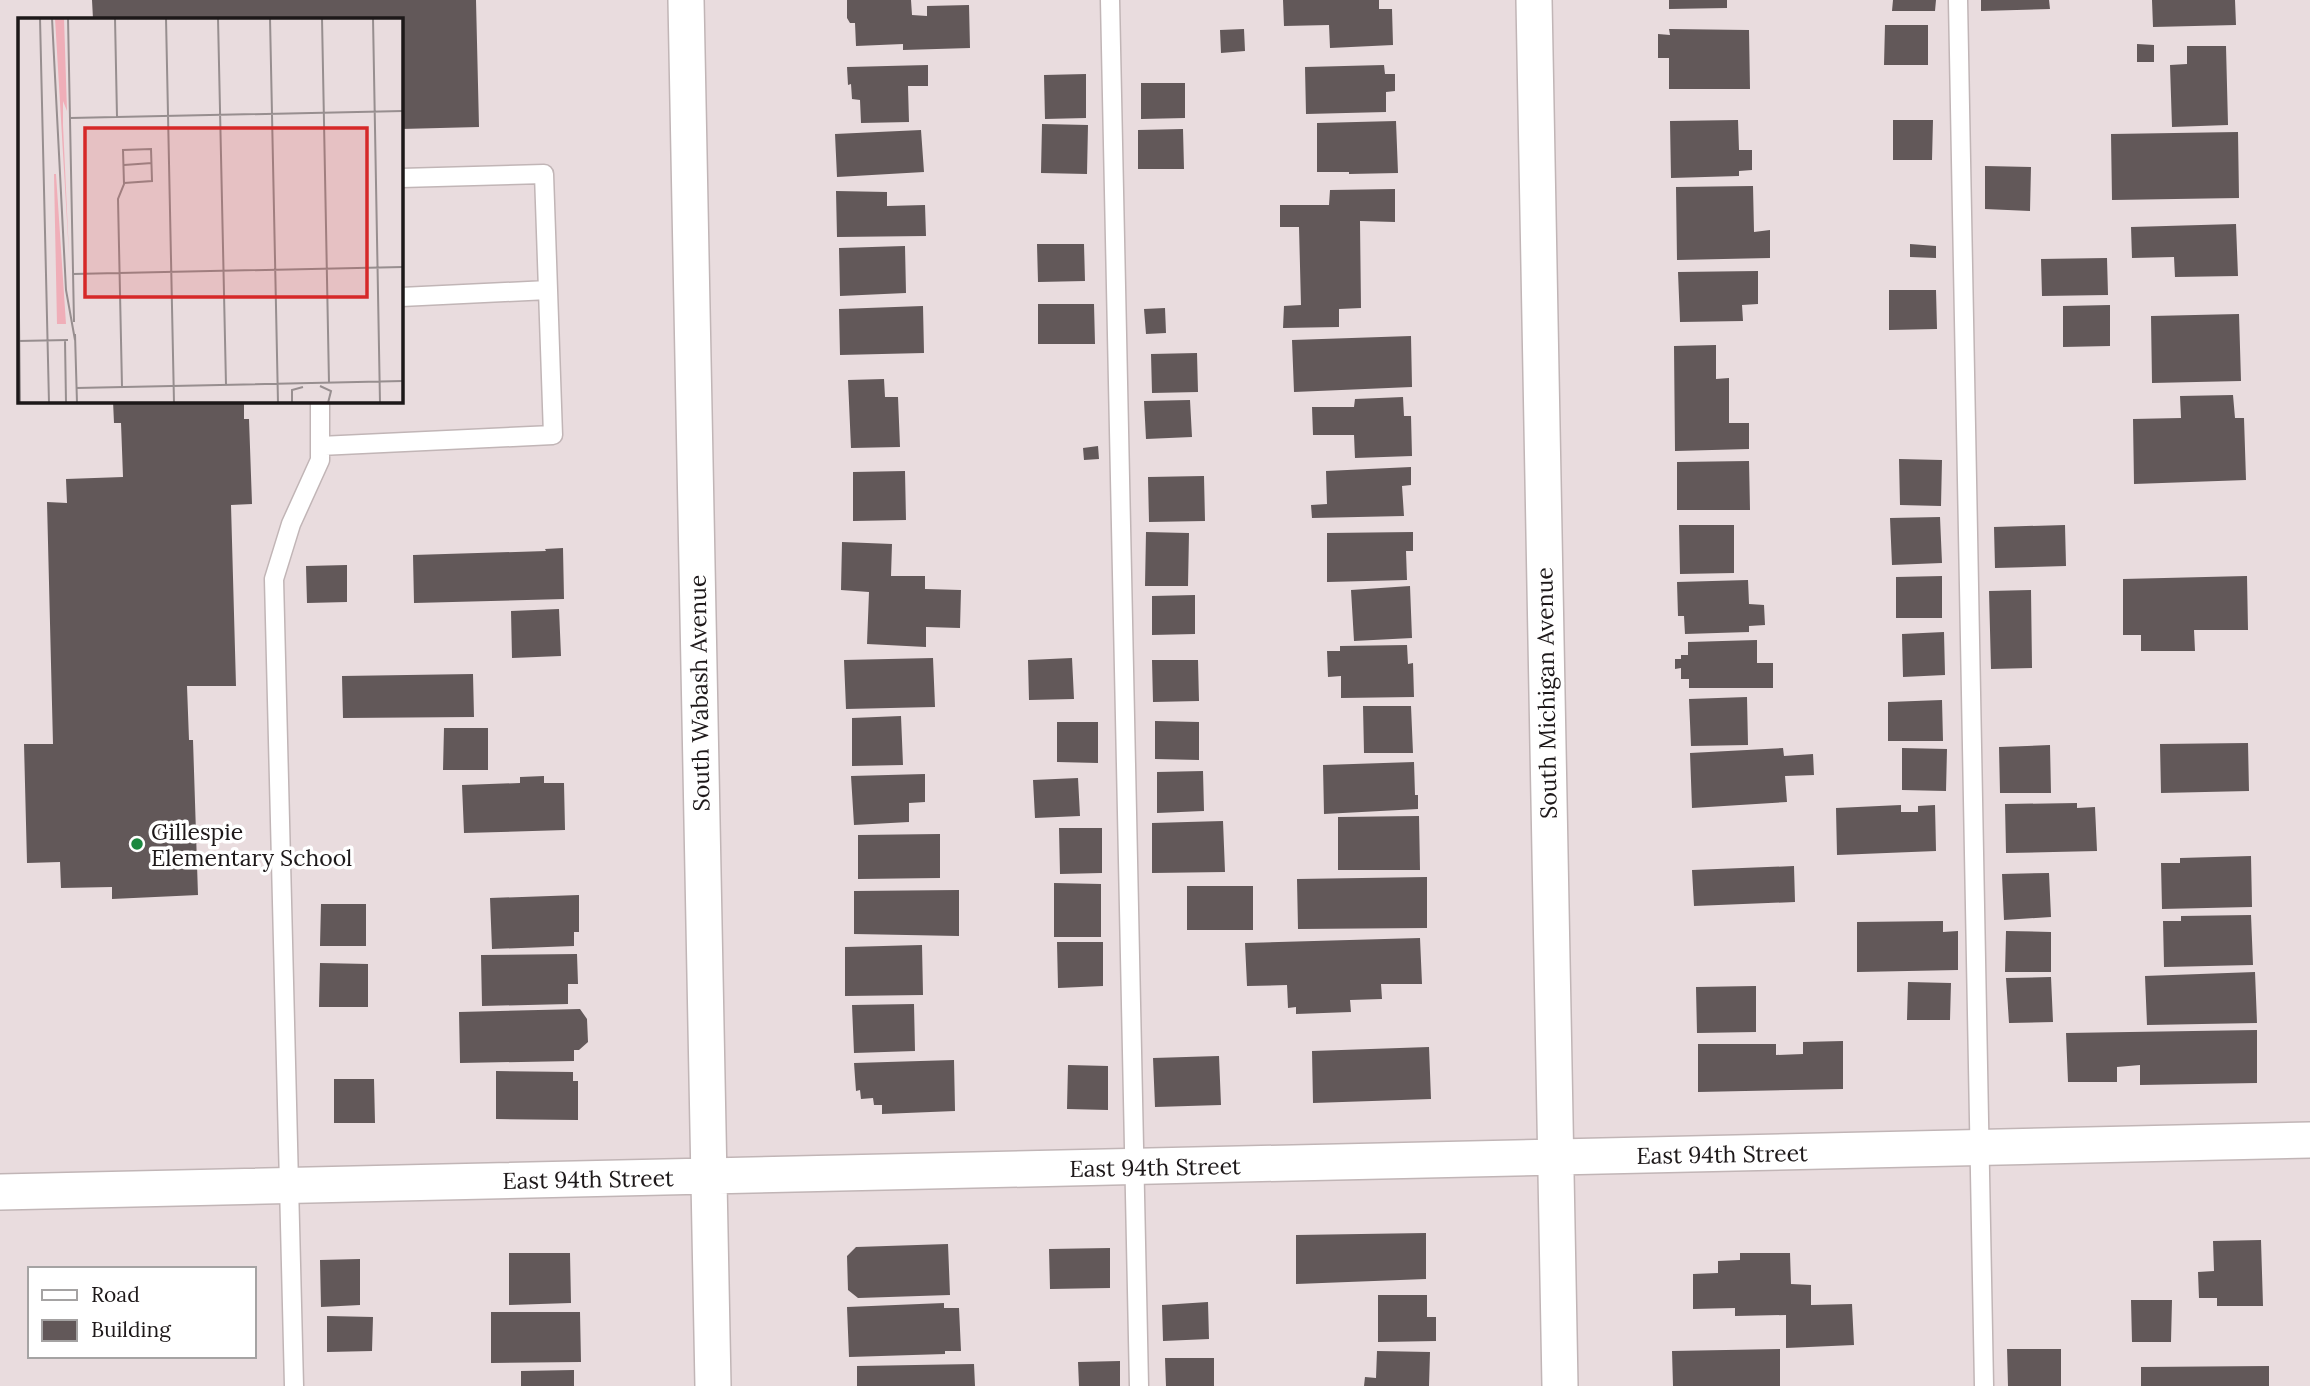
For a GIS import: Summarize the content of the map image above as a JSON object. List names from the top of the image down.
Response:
{
  "streets": {
    "street": ["South Wabash Avenue", "South Michigan Avenue", "East 94th Street"]
  },
  "crossings": [
    ["South Wabash Avenue", "East 94th Street"],
    ["South Michigan Avenue", "East 94th Street"]
  ],
  "places": ["Gillespie Elementary School"],
  "legend": ["Road", "Building"]
}
